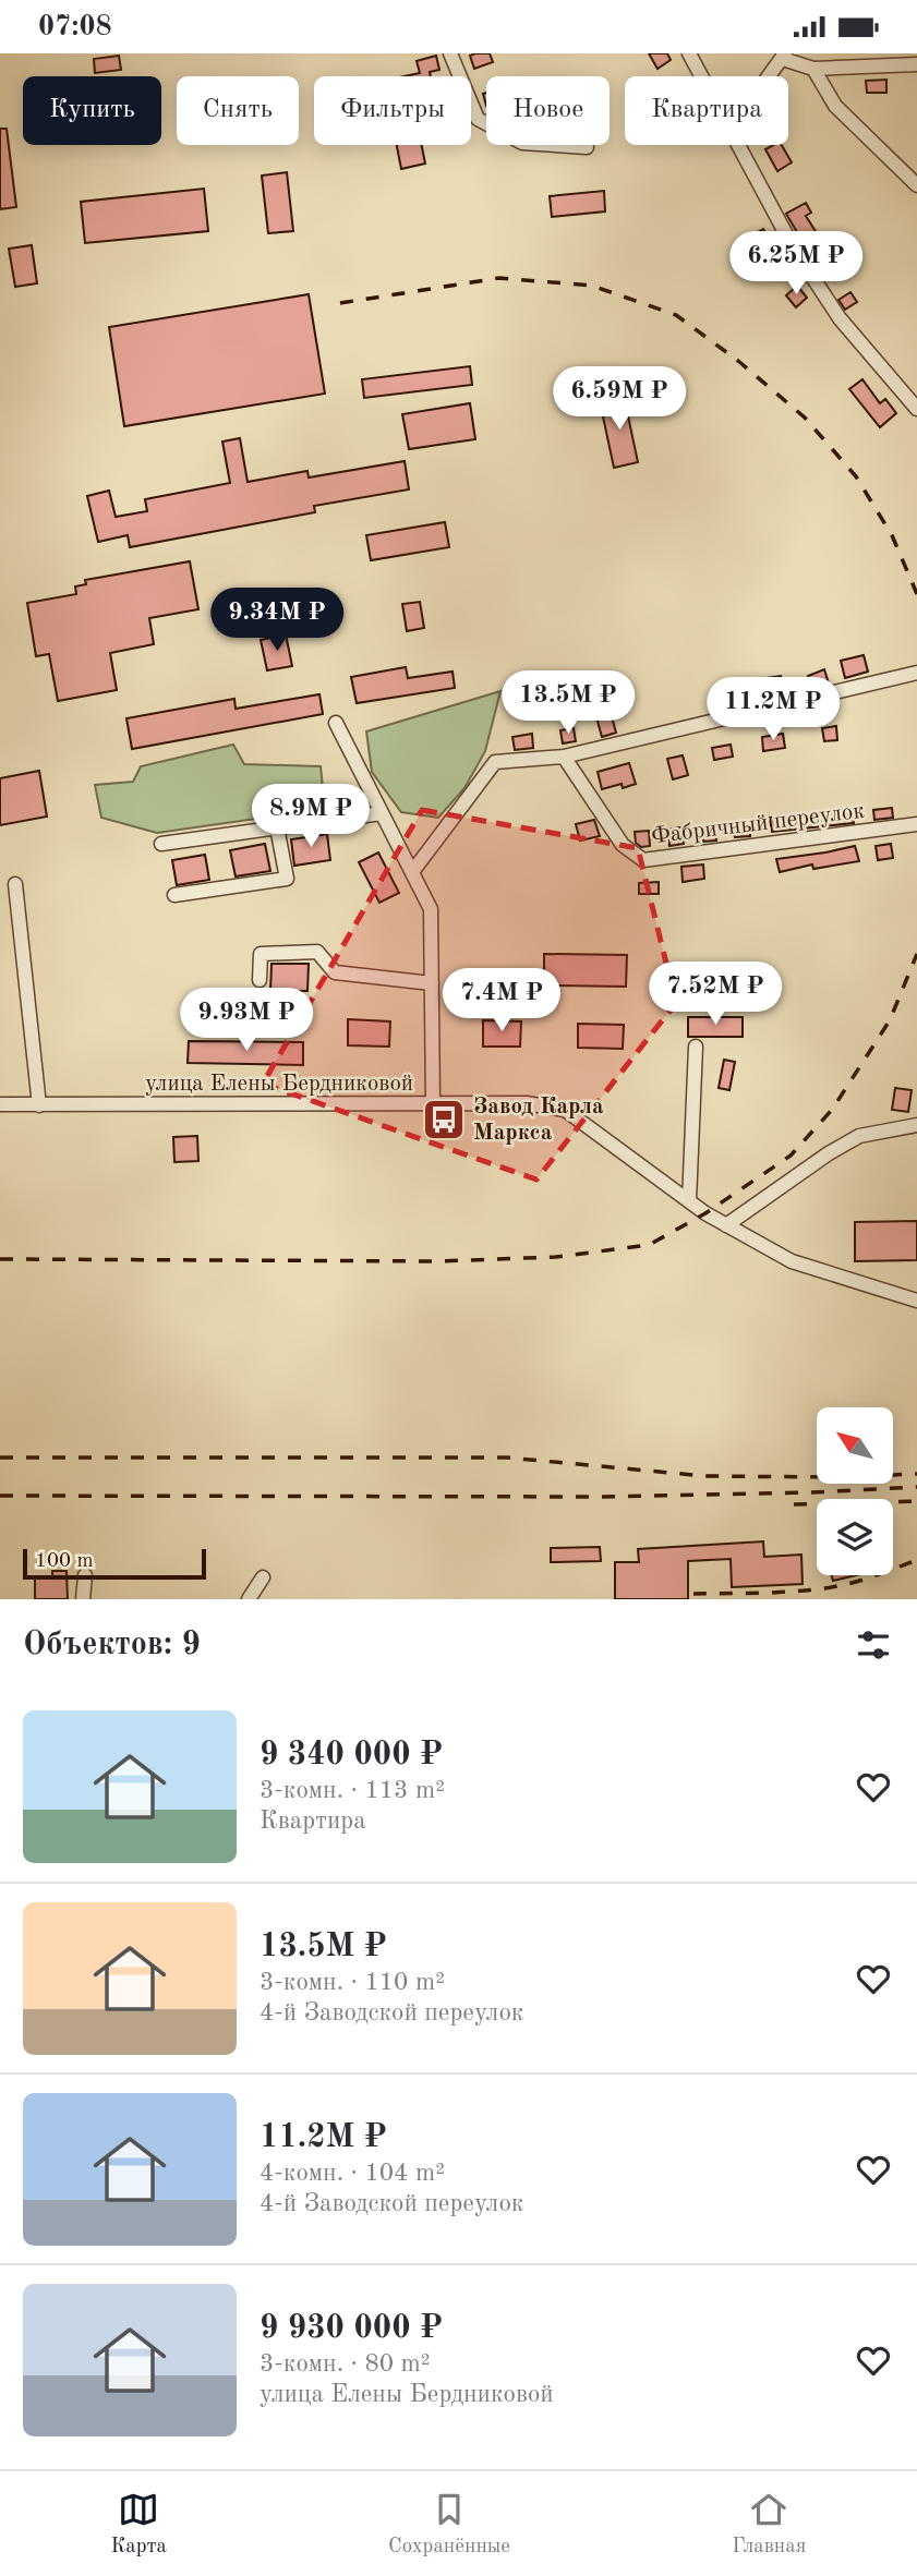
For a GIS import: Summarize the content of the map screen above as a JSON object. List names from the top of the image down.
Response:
{
  "streets": {
    "street": ["Фабричный переулок", "улица Елены Бердниковой"]
  },
  "places": {
    "bus stop": ["Завод Карла Маркса"]
  },
  "scale_bar": "100 m",
  "north": "top left",
  "page": {
    "status": "07:08",
    "chip": [
      "Купить",
      "Снять",
      "Фильтры",
      "Новое",
      "Квартира"
    ],
    "price": [
      "6.25M ₽",
      "6.59M ₽",
      "9.34M ₽",
      "13.5M ₽",
      "11.2M ₽",
      "8.9M ₽",
      "7.52M ₽",
      "7.4M ₽",
      "9.93M ₽"
    ],
    "scale": "100 m",
    "heading": "Объектов: 9",
    "list": [
      {
        "name": "9 340 000 ₽",
        "note": "3-комн. · 113 m² · Квартира"
      },
      {
        "name": "13.5M ₽",
        "note": "3-комн. · 110 m² · 4-й Заводской переулок"
      },
      {
        "name": "11.2M ₽",
        "note": "4-комн. · 104 m² · 4-й Заводской переулок"
      },
      {
        "name": "9 930 000 ₽",
        "note": "3-комн. · 80 m² · улица Елены Бердниковой"
      }
    ],
    "tabs": ["Карта", "Сохранённые", "Главная"]
  }
}
